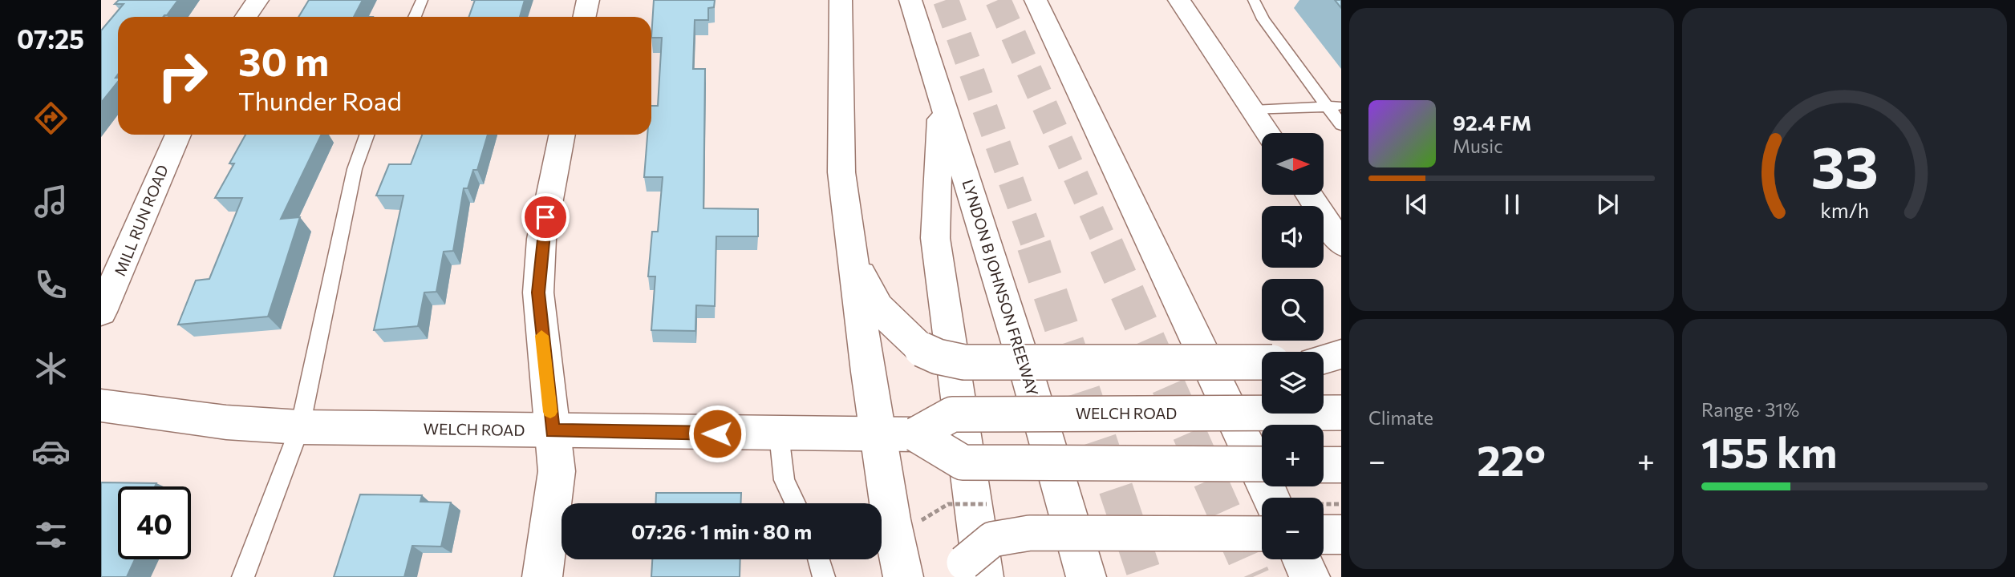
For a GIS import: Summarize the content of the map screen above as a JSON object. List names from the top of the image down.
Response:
{
  "streets": {
    "main road": ["MILL RUN ROAD", "LYNDON B JOHNSON FREEWAY", "WELCH ROAD"]
  },
  "north": "right",
  "page": {
    "tabs": "07:25",
    "turn": ["30 m", "Thunder Road"],
    "song": ["92.4 FM", "Music"],
    "map_buttons": ["+", "−"],
    "tile": [
      "Climate",
      ["Range · 31%", "155 km"]
    ],
    "heat": ["−", "22°", "+"],
    "limit": "40",
    "trip": "07:26 · 1 min · 80 m",
    "gauge": ["33", "km/h"]
  }
}
